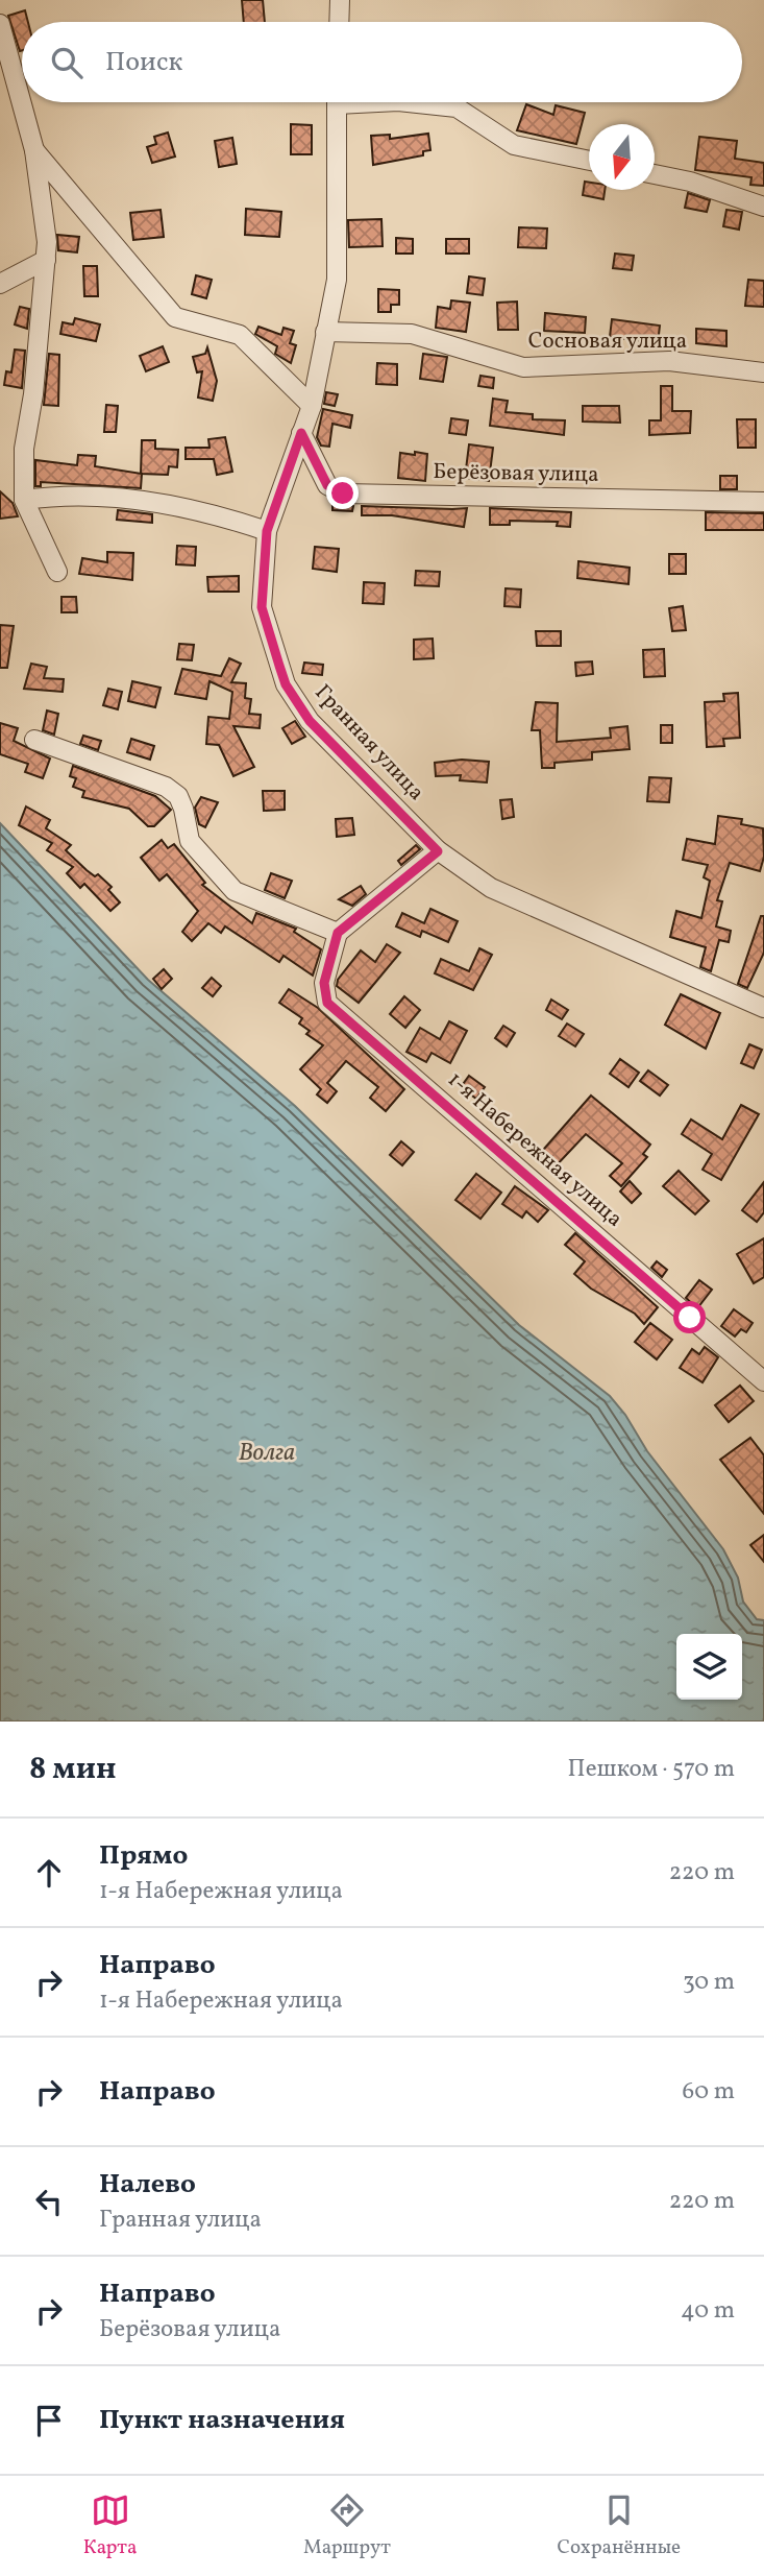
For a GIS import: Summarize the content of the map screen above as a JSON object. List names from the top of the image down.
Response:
{
  "streets": {
    "street": [
      "Сосновая улица",
      "Берёзовая улица",
      "Гранная улица",
      "1-я Набережная улица"
    ]
  },
  "crossings": [
    ["Сосновая улица", "Гранная улица"],
    ["Берёзовая улица", "Гранная улица"]
  ],
  "water": ["Волга"],
  "north": "bottom",
  "page": {
    "search": "Поиск",
    "heading": ["8 мин", "Пешком · 570 m"],
    "list": [
      ["Прямо", "1-я Набережная улица", "220 m"],
      ["Направо", "1-я Набережная улица", "30 m"],
      ["Направо", "60 m"],
      ["Налево", "Гранная улица", "220 m"],
      ["Направо", "Берёзовая улица", "40 m"],
      "Пункт назначения"
    ],
    "nav": ["Карта", "Маршрут", "Сохранённые"]
  }
}
